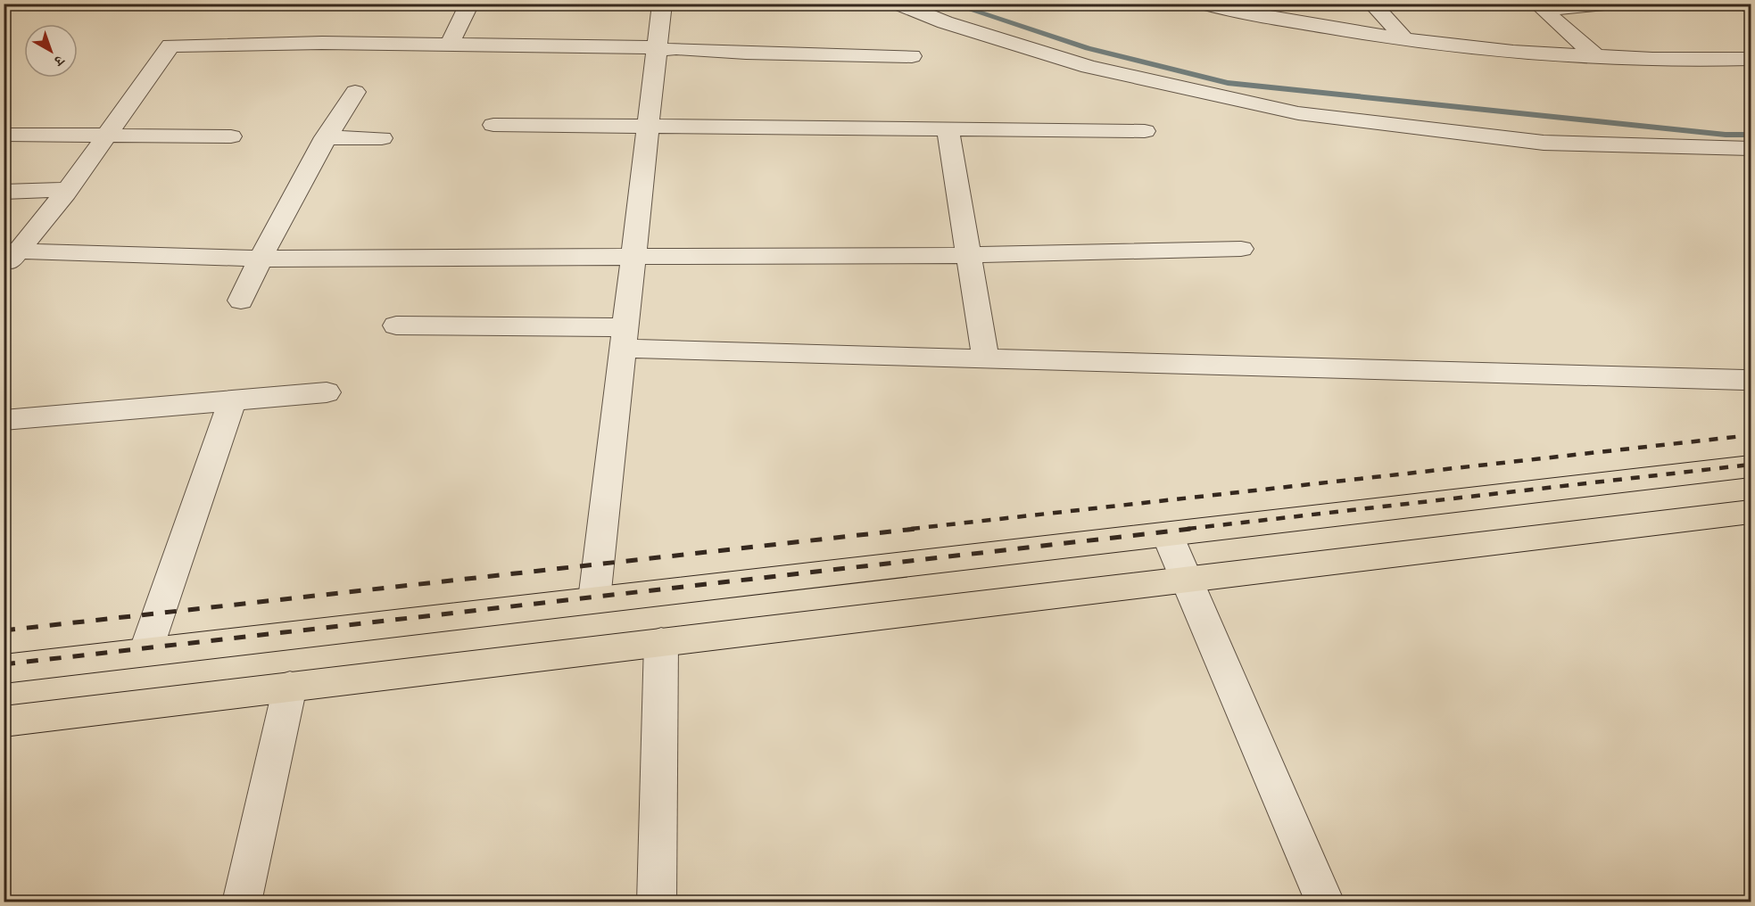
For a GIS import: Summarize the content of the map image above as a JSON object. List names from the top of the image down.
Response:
{
  "north": "bottom right"
}
